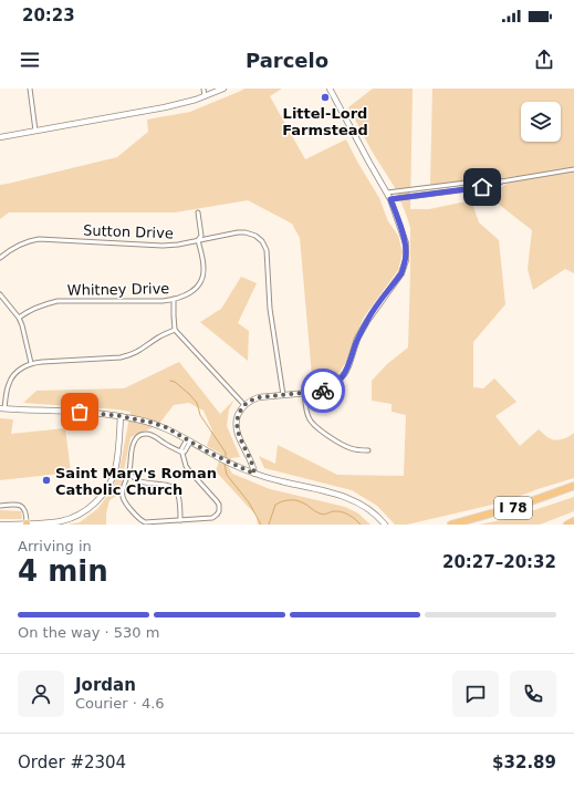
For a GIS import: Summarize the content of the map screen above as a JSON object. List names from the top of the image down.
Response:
{
  "streets": {
    "highway": ["I 78"],
    "street": ["Sutton Drive", "Whitney Drive"]
  },
  "crossings": [
    ["Sutton Drive", "Whitney Drive"]
  ],
  "places": ["Littel-Lord Farmstead", "Saint Mary's Roman Catholic Church"],
  "page": {
    "status": "20:23",
    "header": "Parcelo",
    "heading": ["4 min", "Arriving in", "20:27–20:32"],
    "panel": [
      "Jordan",
      "Courier · 4.6",
      "Order #2304",
      "$32.89"
    ],
    "bar": "On the way · 530 m"
  }
}
